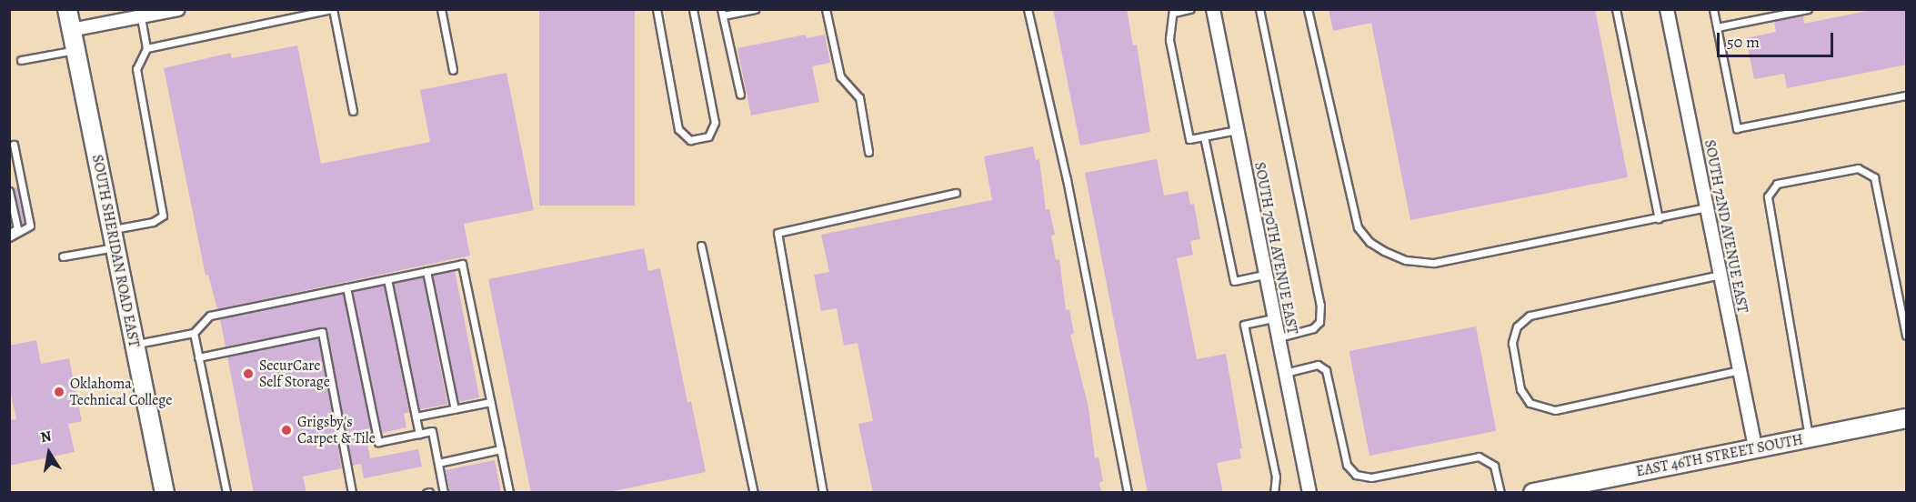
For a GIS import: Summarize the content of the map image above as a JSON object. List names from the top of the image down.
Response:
{
  "streets": {
    "main road": ["SOUTH SHERIDAN ROAD EAST", "EAST 46TH STREET SOUTH"],
    "street": ["SOUTH 72ND AVENUE EAST", "SOUTH 70TH AVENUE EAST"]
  },
  "crossings": [
    ["SOUTH 72ND AVENUE EAST", "EAST 46TH STREET SOUTH"]
  ],
  "places": ["SecurCare Self Storage", "Oklahoma Technical College", "Grigsby's Carpet & Tile"],
  "scale_bar": "50 m",
  "north": "top"
}
